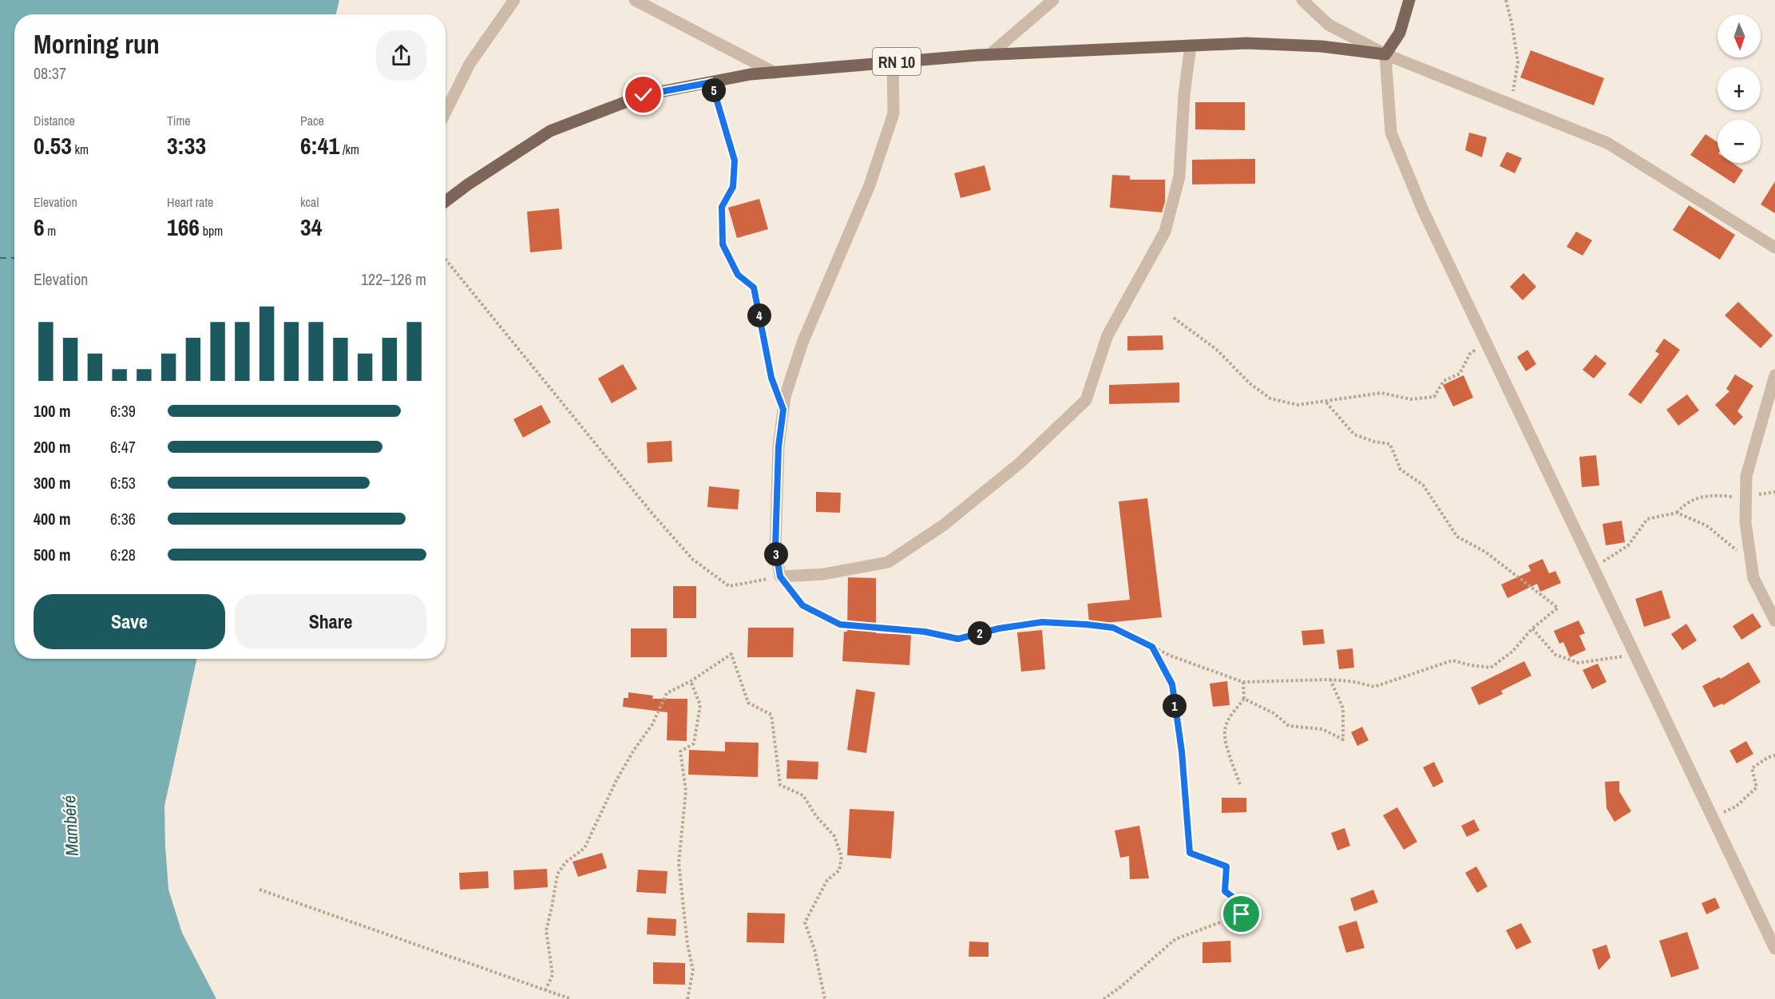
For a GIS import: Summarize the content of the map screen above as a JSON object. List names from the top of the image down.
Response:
{
  "streets": {
    "main road": ["RN 10"]
  },
  "water": ["Mambéré"],
  "north": "bottom",
  "page": {
    "map_buttons": ["+", "−"],
    "heading": ["Morning run", "08:37"],
    "pins": [
      "5",
      "4",
      "3",
      "2",
      "1"
    ],
    "stats": [
      ["Distance", "0.53 km"],
      ["Time", "3:33"],
      ["Pace", "6:41 /km"],
      ["Elevation", "6 m"],
      ["Heart rate", "166 bpm"],
      ["kcal", "34"]
    ],
    "chart": ["Elevation", "122–126 m"],
    "list": [
      {
        "name": "100 m",
        "note": "6:39"
      },
      {
        "name": "200 m",
        "note": "6:47"
      },
      {
        "name": "300 m",
        "note": "6:53"
      },
      {
        "name": "400 m",
        "note": "6:36"
      },
      {
        "name": "500 m",
        "note": "6:28"
      }
    ],
    "buttons": ["Save", "Share"]
  }
}
